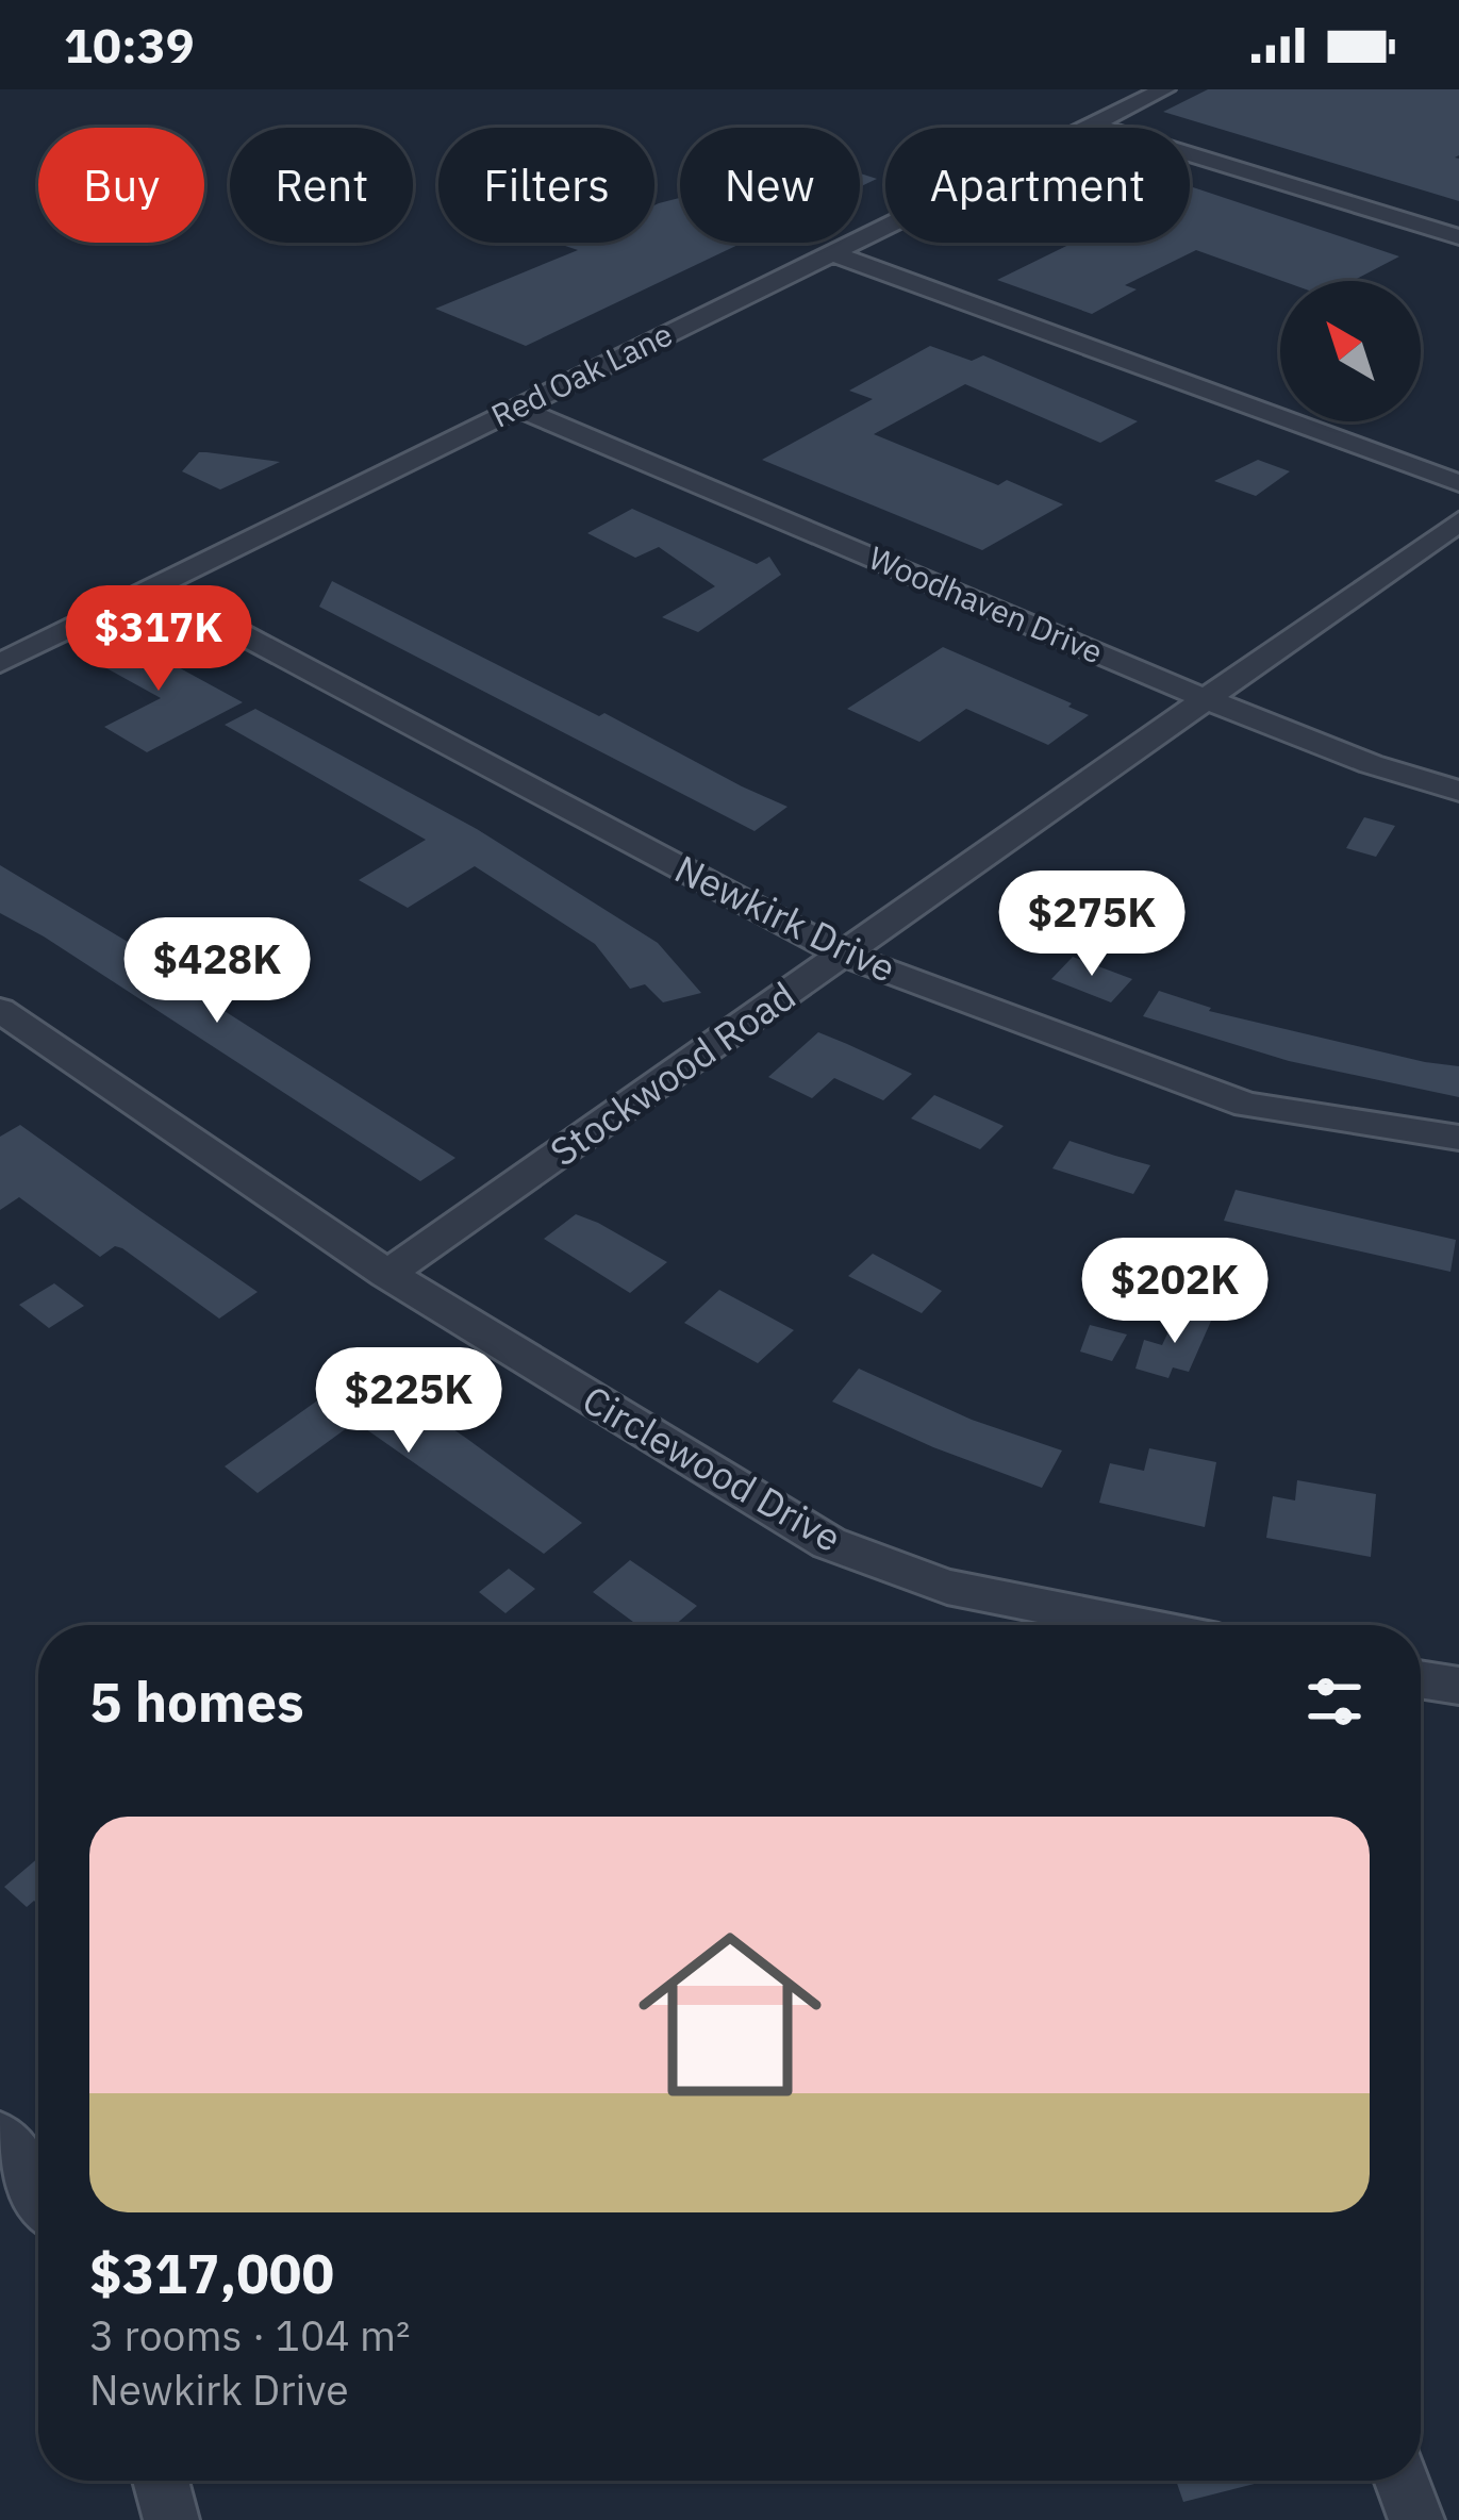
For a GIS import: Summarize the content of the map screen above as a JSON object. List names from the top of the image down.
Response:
{
  "streets": {
    "street": [
      "Red Oak Lane",
      "Woodhaven Drive",
      "Newkirk Drive",
      "Stockwood Road",
      "Circlewood Drive"
    ]
  },
  "crossings": [
    ["Red Oak Lane", "Woodhaven Drive"],
    ["Red Oak Lane", "Newkirk Drive"],
    ["Woodhaven Drive", "Stockwood Road"],
    ["Newkirk Drive", "Stockwood Road"],
    ["Stockwood Road", "Circlewood Drive"]
  ],
  "north": "top left",
  "page": {
    "status": "10:39",
    "chip": [
      "Buy",
      "Rent",
      "Filters",
      "New",
      "Apartment"
    ],
    "price": [
      "$317K",
      "$275K",
      "$428K",
      "$202K",
      "$225K"
    ],
    "heading": "5 homes",
    "list": [
      {
        "name": "$317,000",
        "note": "3 rooms · 104 m² · Newkirk Drive"
      }
    ]
  }
}
